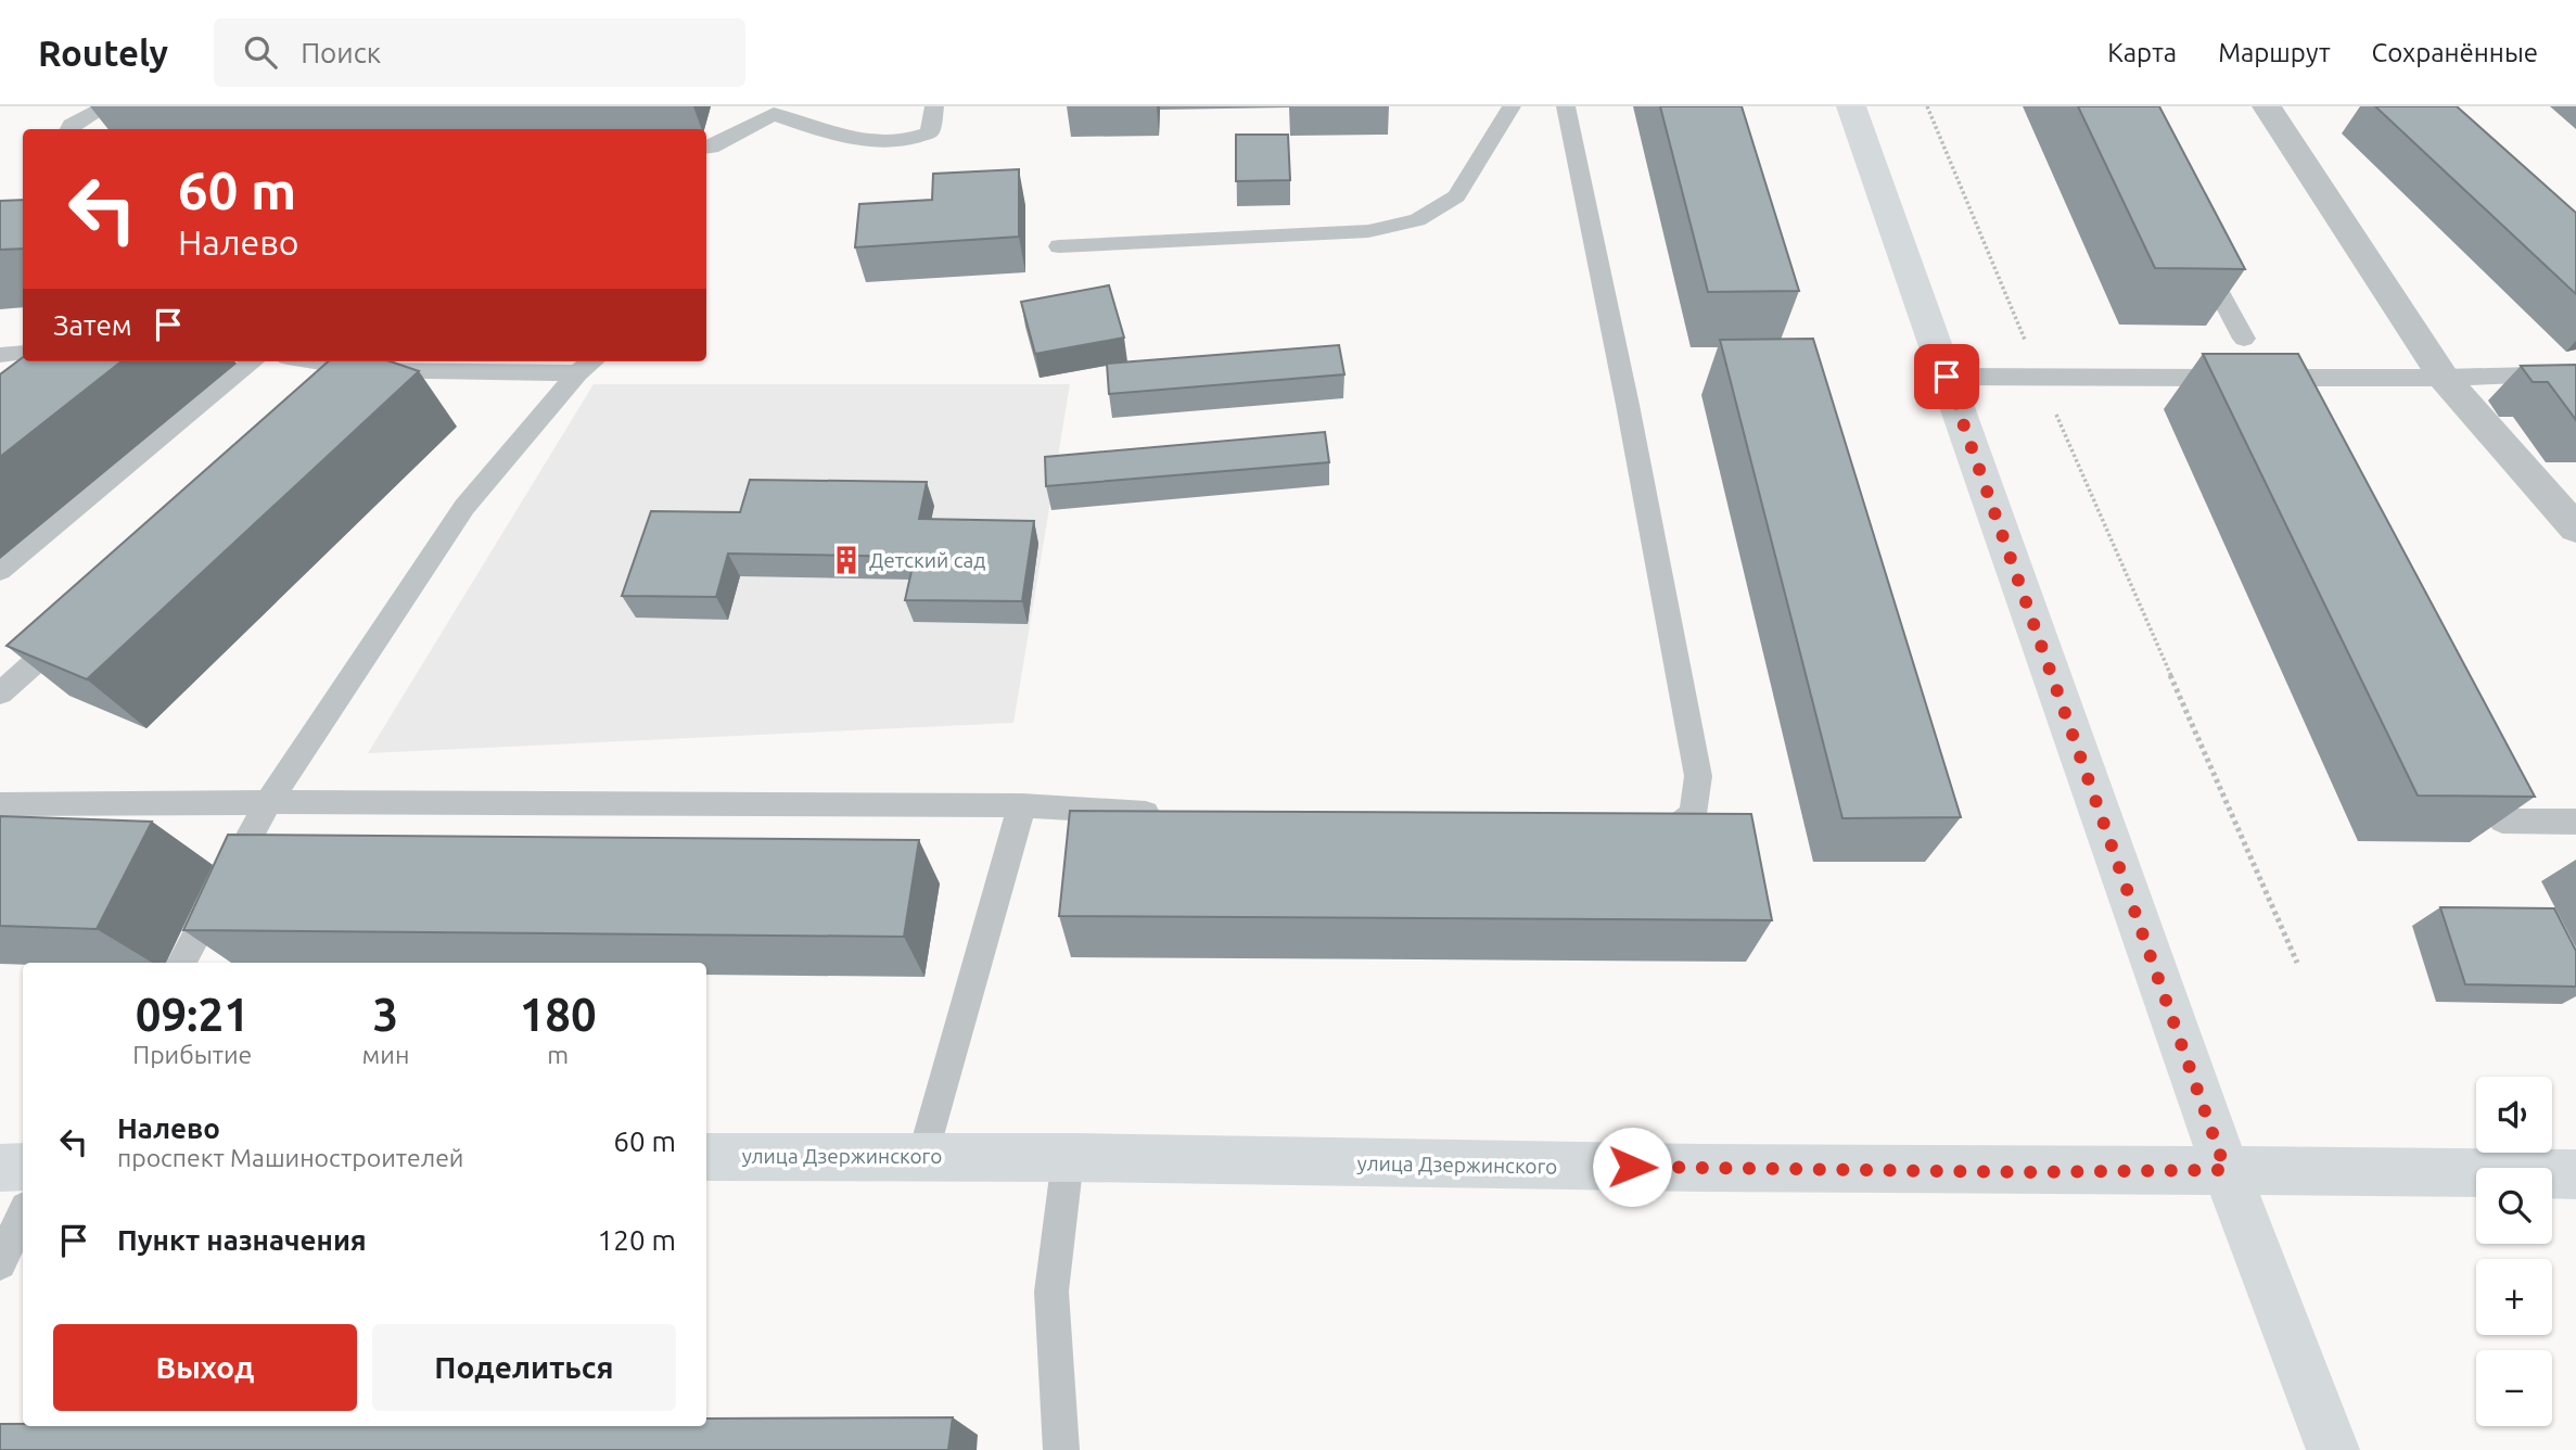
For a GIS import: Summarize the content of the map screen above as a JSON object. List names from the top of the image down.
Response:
{
  "streets": {
    "main road": ["улица Дзержинского"]
  },
  "places": {
    "building": ["Детский сад"]
  },
  "page": {
    "header": "Routely",
    "search": "Поиск",
    "nav": ["Карта", "Маршрут", "Сохранённые"],
    "turn": ["60 m", "Налево"],
    "then": "Затем",
    "eta": [
      "09:21",
      "Прибытие",
      "3",
      "мин",
      "180",
      "m"
    ],
    "map_buttons": ["+", "−"],
    "list": [
      {
        "name": "Налево",
        "note": "проспект Машиностроителей",
        "value": "60 m"
      },
      {
        "name": "Пункт назначения",
        "value": "120 m"
      }
    ],
    "buttons": ["Выход", "Поделиться"]
  }
}
